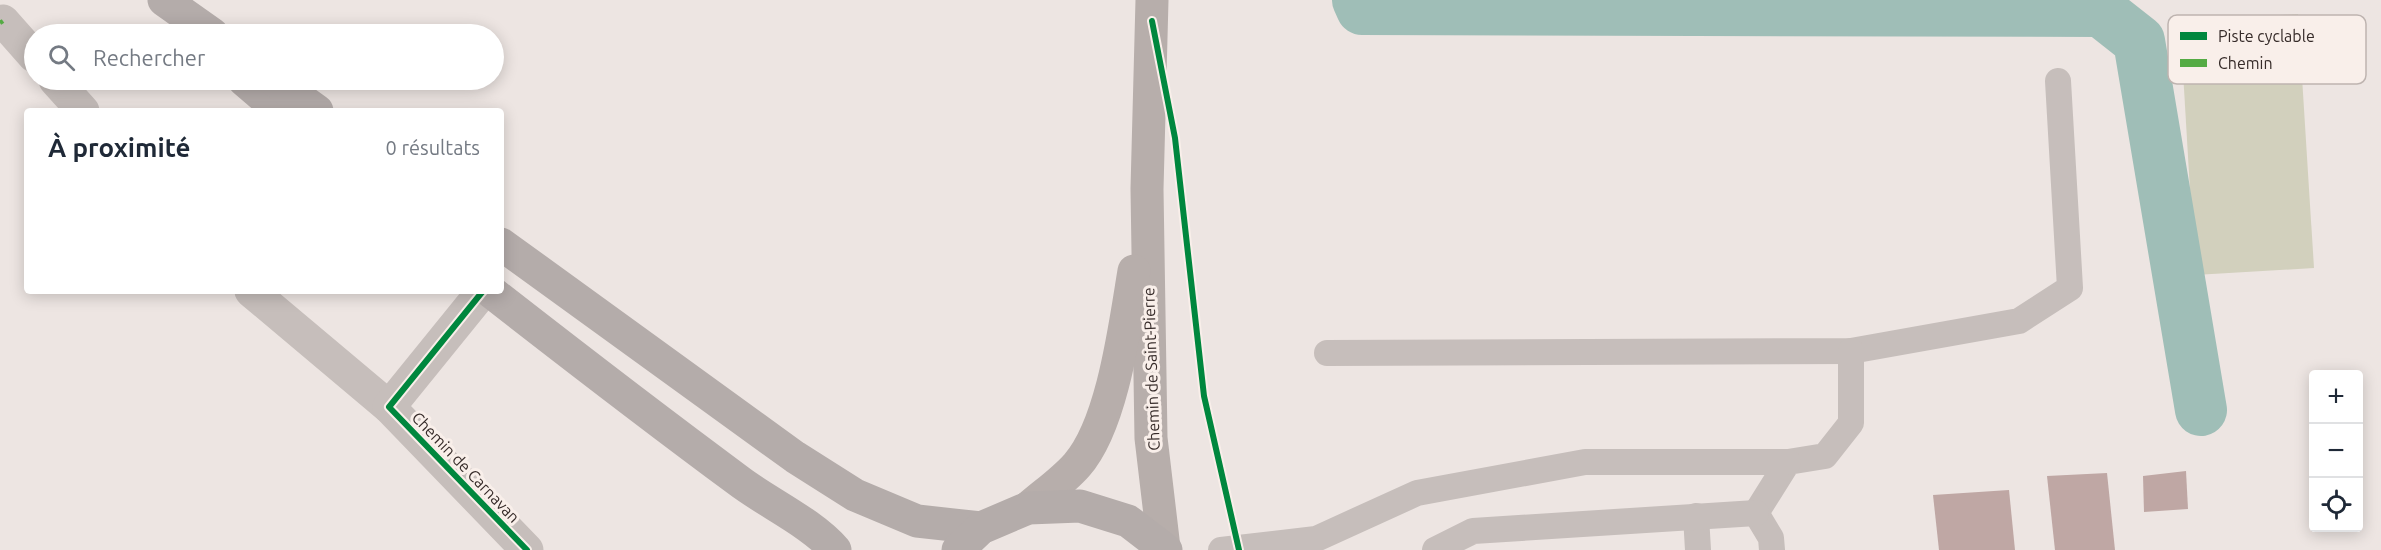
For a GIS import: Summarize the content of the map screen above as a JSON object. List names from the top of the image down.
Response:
{
  "streets": {
    "main road": ["Chemin de Saint-Pierre"],
    "street": ["Chemin de Carnavan"]
  },
  "legend": ["Piste cyclable", "Chemin"],
  "page": {
    "search": "Rechercher",
    "heading": ["À proximité", "0 résultats"],
    "map_buttons": ["+", "−"]
  }
}
